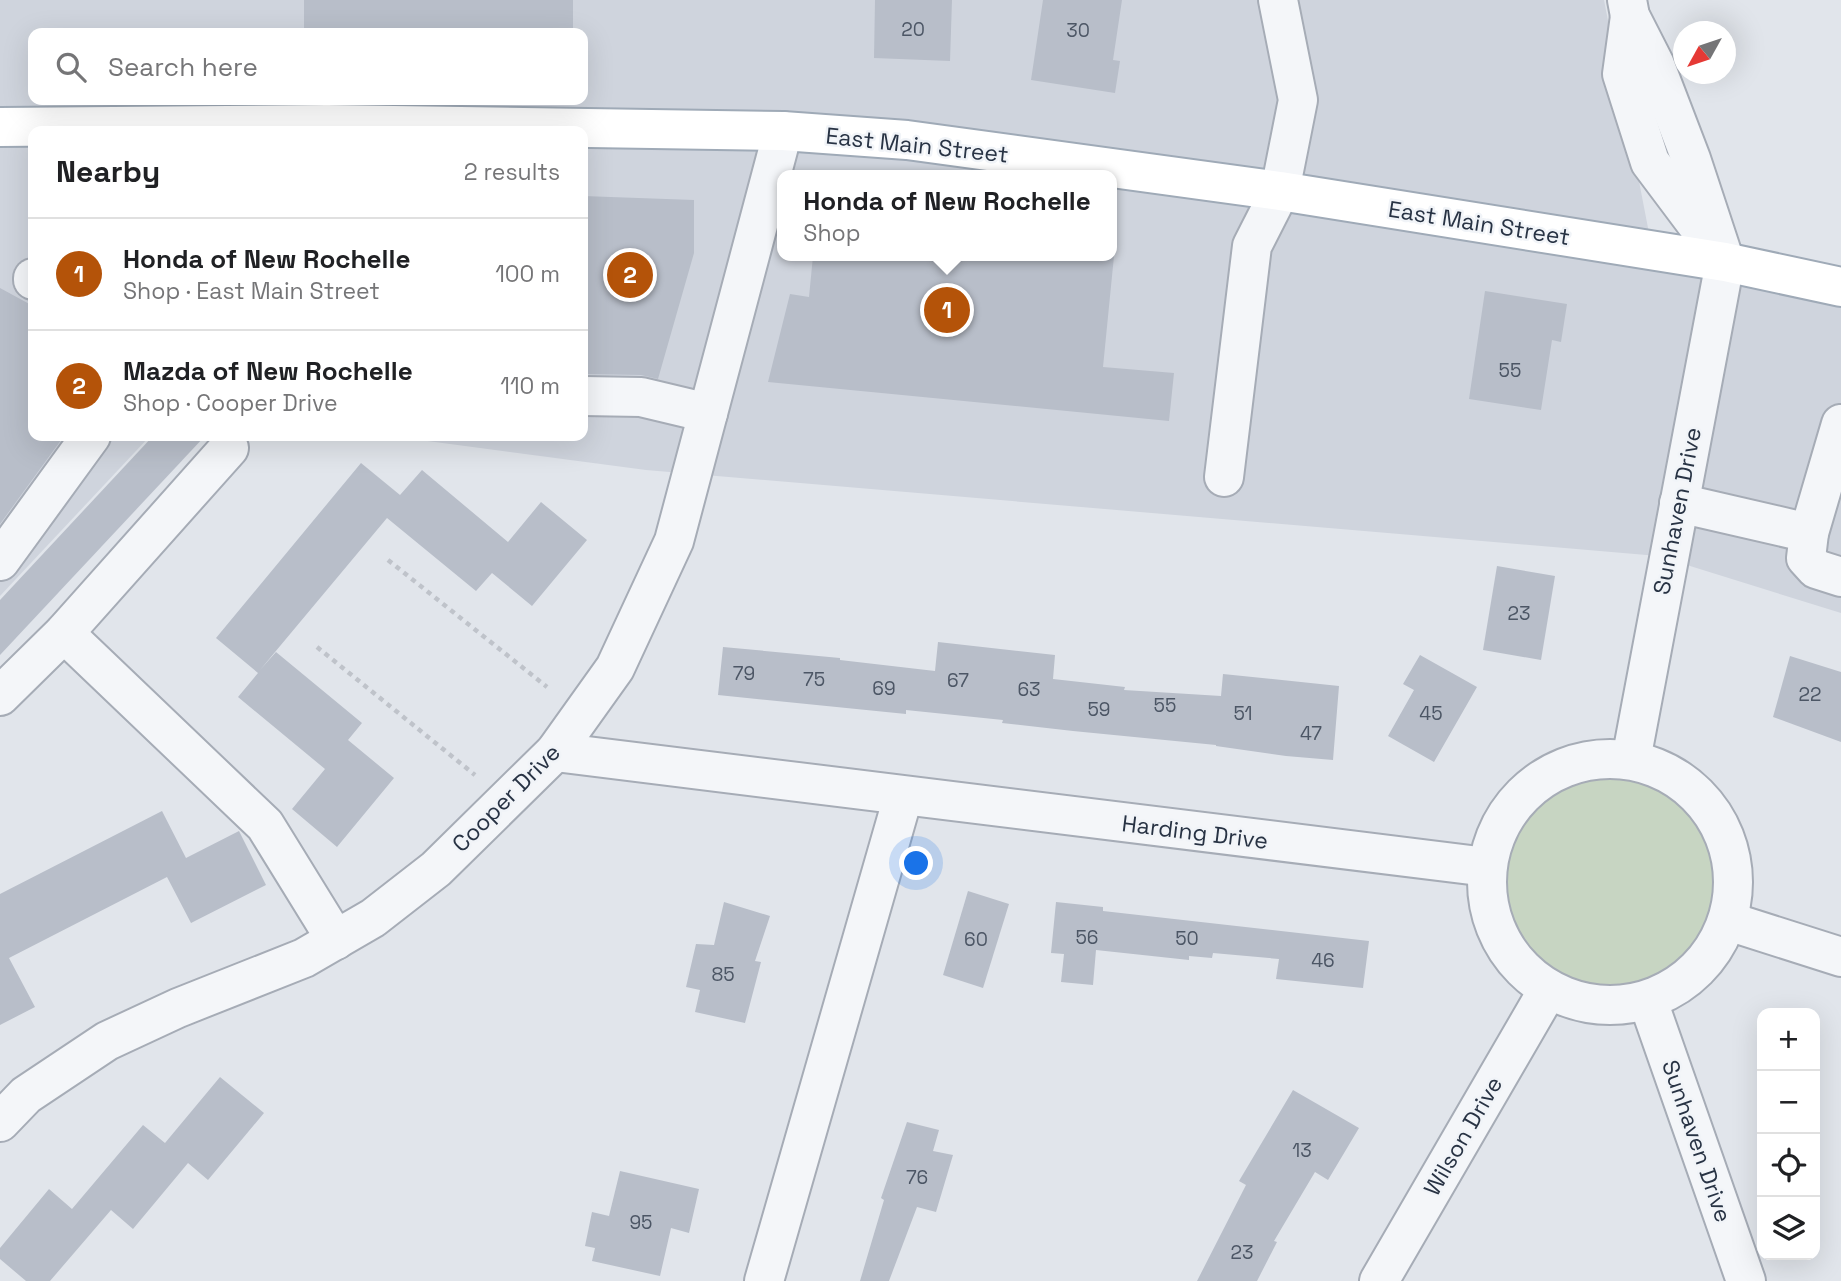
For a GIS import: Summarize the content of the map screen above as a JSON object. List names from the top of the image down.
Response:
{
  "streets": {
    "main road": ["East Main Street"],
    "street": [
      "Sunhaven Drive",
      "Cooper Drive",
      "Harding Drive",
      "Wilson Drive"
    ]
  },
  "crossings": [
    ["East Main Street", "Sunhaven Drive"],
    ["East Main Street", "Cooper Drive"],
    ["Sunhaven Drive", "Harding Drive"],
    ["Sunhaven Drive", "Wilson Drive"],
    ["Cooper Drive", "Harding Drive"],
    ["Harding Drive", "Wilson Drive"]
  ],
  "house_numbers": [
    "20",
    "30",
    "55",
    "23",
    "79",
    "75",
    "67",
    "69",
    "63",
    "22",
    "55",
    "59",
    "51",
    "45",
    "47",
    "56",
    "50",
    "60",
    "46",
    "85",
    "13",
    "76",
    "95",
    "23"
  ],
  "north": "bottom left",
  "page": {
    "search": "Search here",
    "heading": ["Nearby", "2 results"],
    "popup": ["Honda of New Rochelle", "Shop"],
    "list": [
      {
        "mark": "1",
        "name": "Honda of New Rochelle",
        "note": "Shop · East Main Street",
        "value": "100 m"
      },
      {
        "mark": "2",
        "name": "Mazda of New Rochelle",
        "note": "Shop · Cooper Drive",
        "value": "110 m"
      }
    ],
    "pins": ["2", "1"],
    "map_buttons": ["+", "−"]
  }
}
